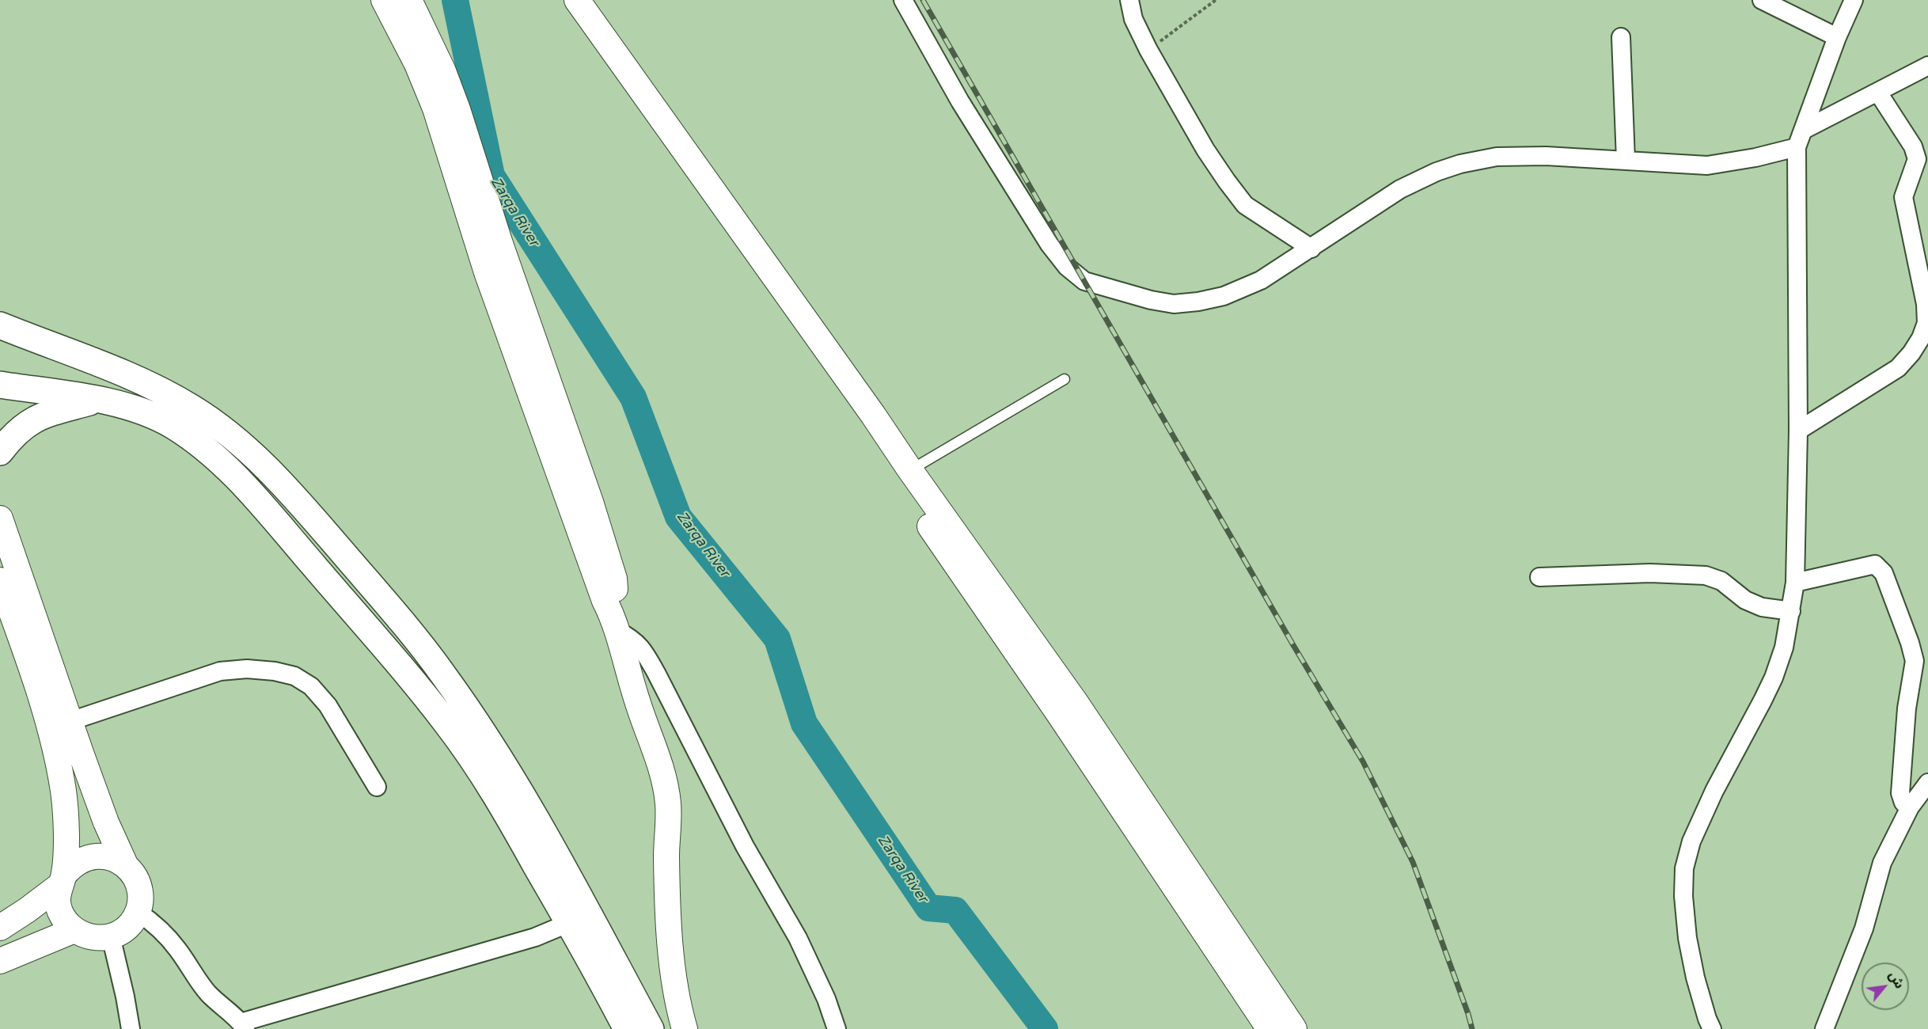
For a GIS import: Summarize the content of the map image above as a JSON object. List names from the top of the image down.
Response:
{
  "water": ["Zarqa River"],
  "north": "top right"
}
